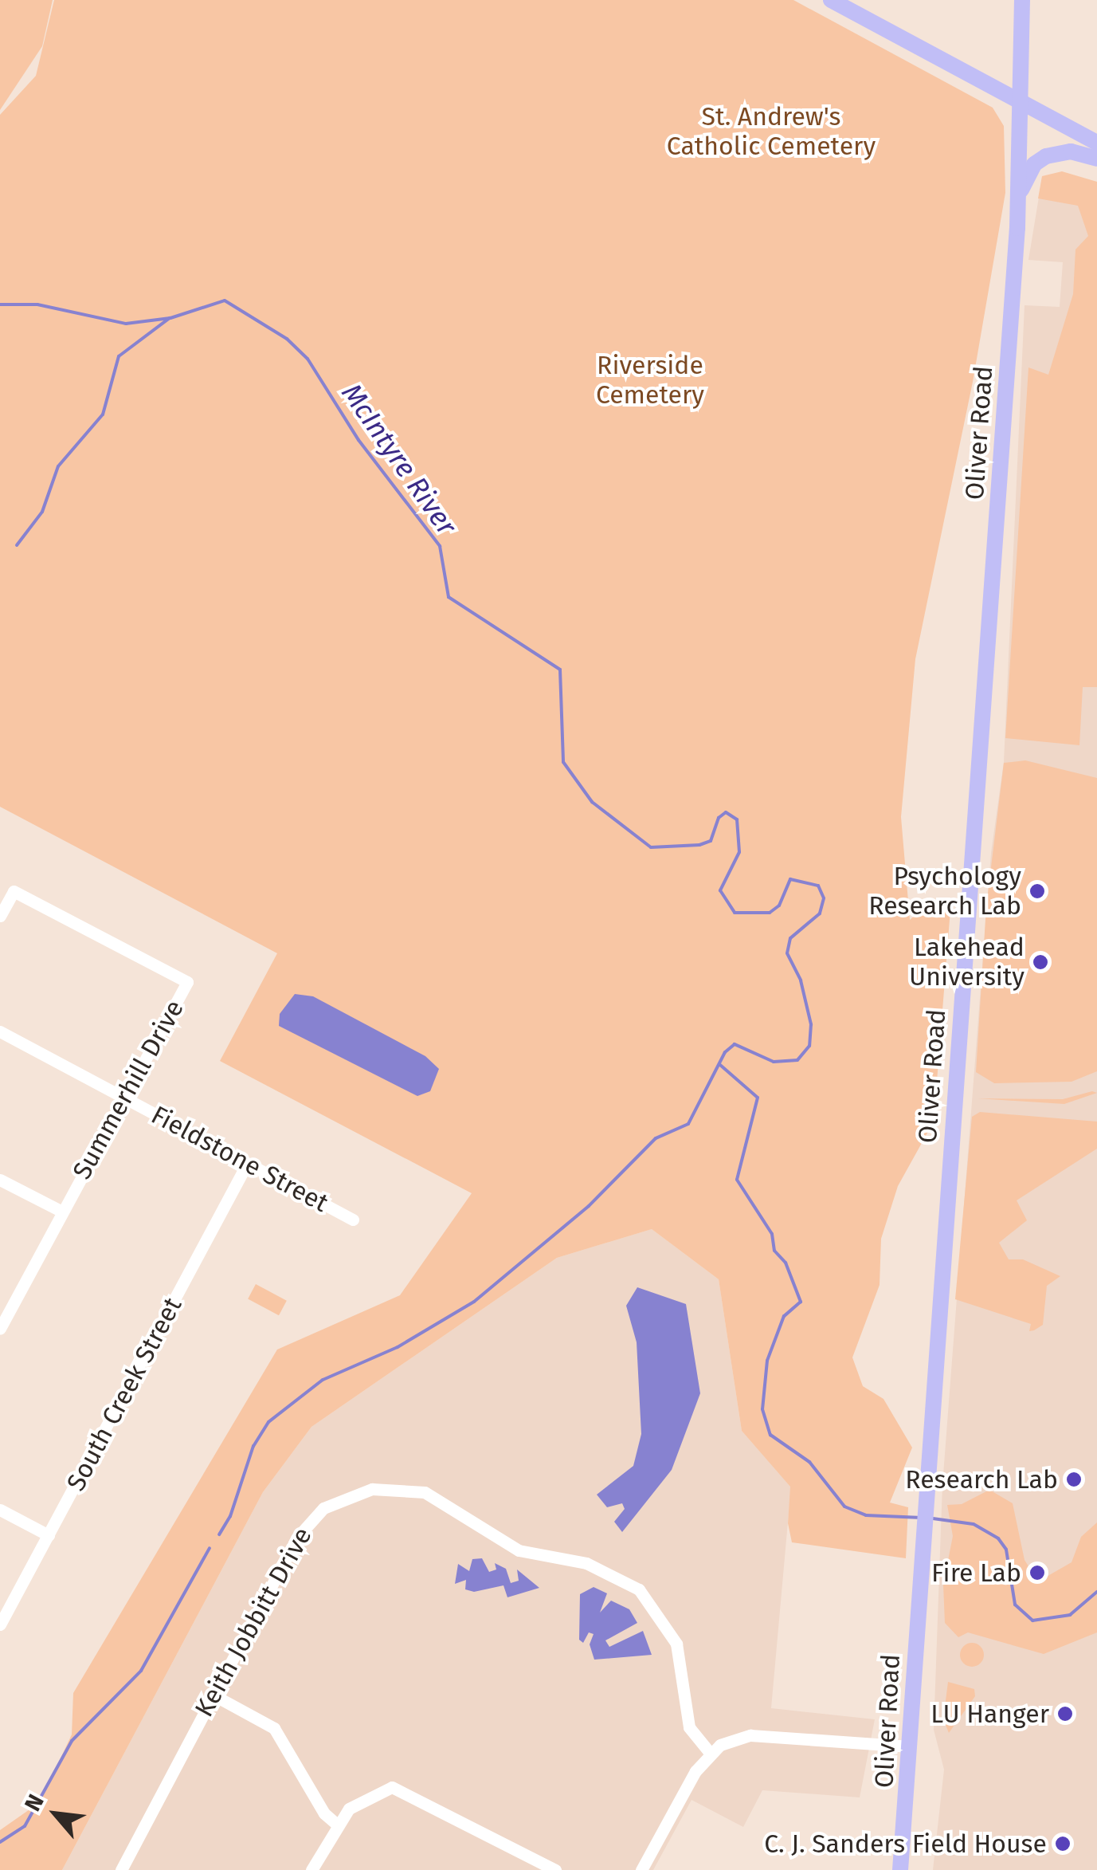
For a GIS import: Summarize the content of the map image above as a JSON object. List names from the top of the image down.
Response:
{
  "streets": {
    "main road": ["Oliver Road"],
    "street": [
      "Summerhill Drive",
      "Fieldstone Street",
      "South Creek Street",
      "Keith Jobbitt Drive"
    ]
  },
  "crossings": [
    ["Summerhill Drive", "Fieldstone Street"],
    ["Fieldstone Street", "South Creek Street"]
  ],
  "water": ["McIntyre River"],
  "parks": ["St. Andrew's Catholic Cemetery", "Riverside Cemetery"],
  "places": [
    "Psychology Research Lab",
    "Lakehead University",
    "Research Lab",
    "Fire Lab",
    "LU Hanger",
    "C. J. Sanders Field House"
  ],
  "north": "top left"
}
